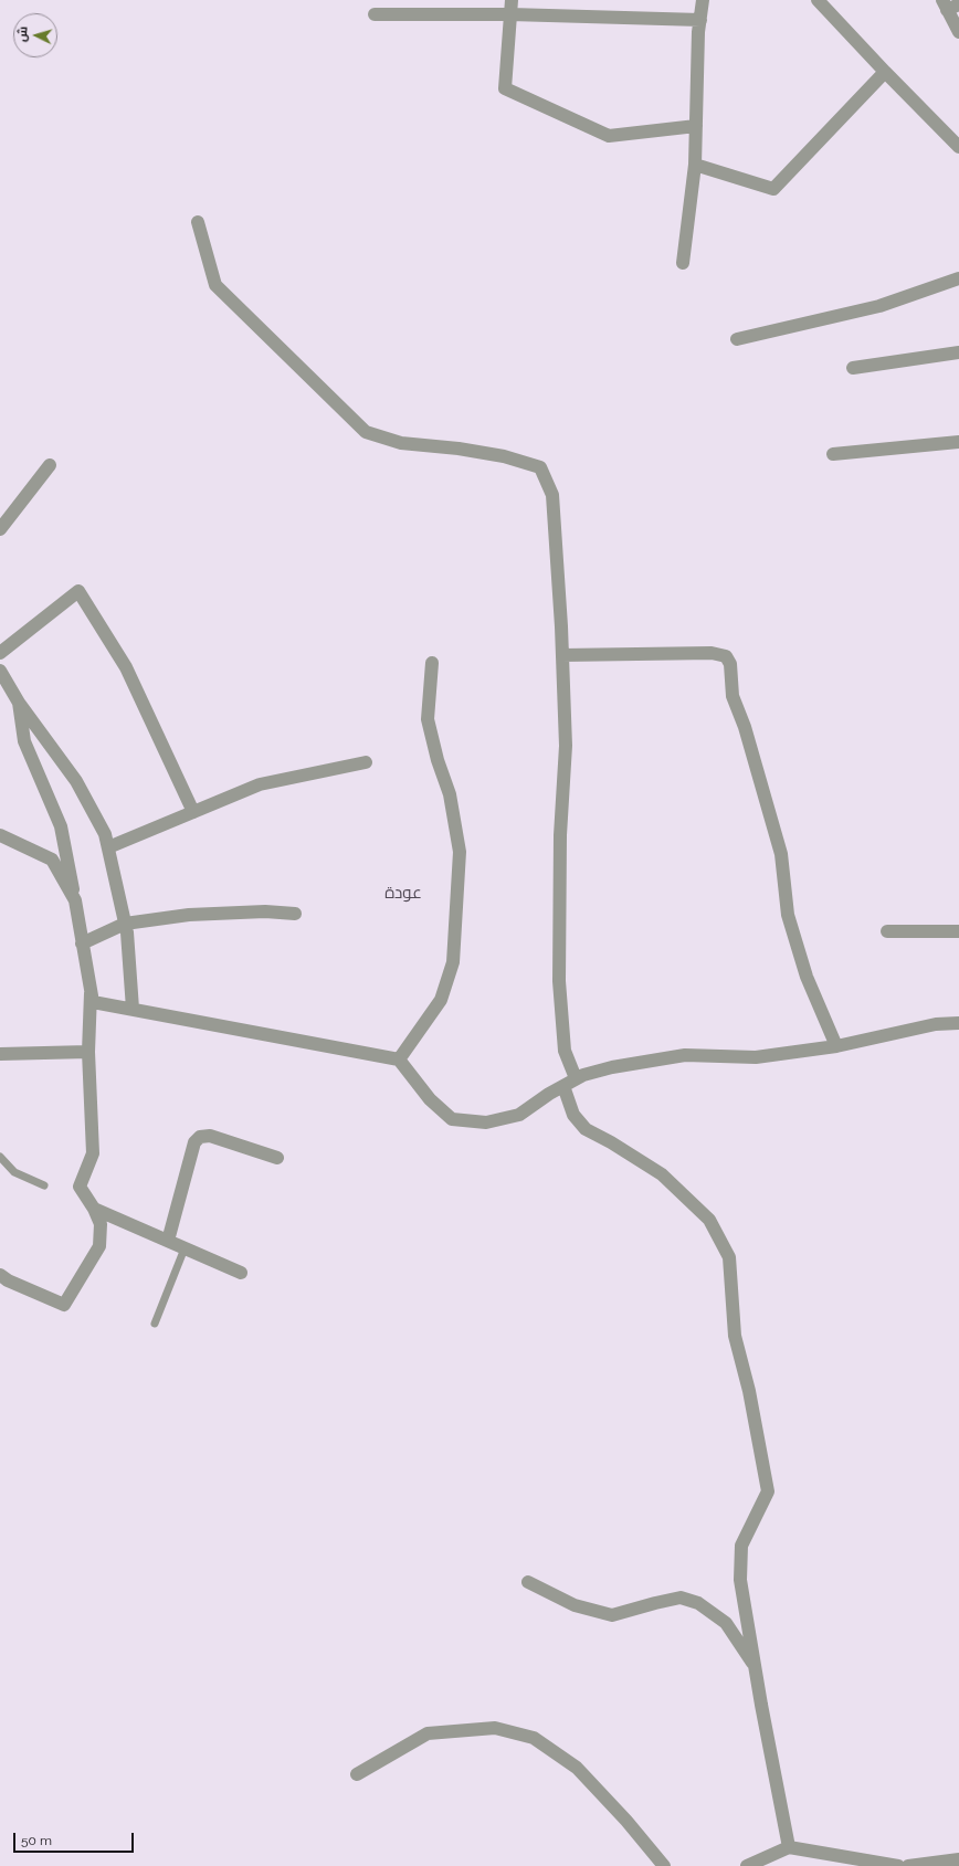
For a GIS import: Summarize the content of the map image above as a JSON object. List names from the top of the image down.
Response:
{
  "districts": ["عودة"],
  "scale_bar": "50 m",
  "north": "left"
}
